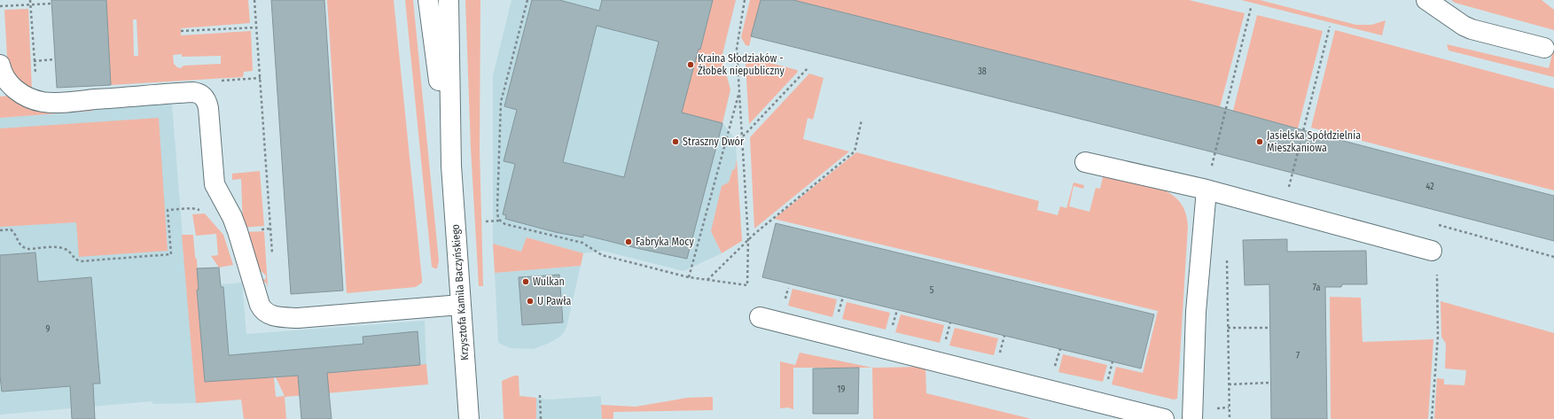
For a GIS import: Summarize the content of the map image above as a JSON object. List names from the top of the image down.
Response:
{
  "streets": {
    "street": ["Krzysztofa Kamila Baczyńskiego"]
  },
  "places": [
    "Kraina Słodziaków - Żłobek niepubliczny",
    "Straszny Dwór",
    "Jasielska Spółdzielnia Mieszkaniowa",
    "Fabryka Mocy",
    "Wulkan",
    "U Pawła"
  ],
  "house_numbers": [
    "38",
    "42",
    "7a",
    "5",
    "9",
    "7",
    "19"
  ]
}
